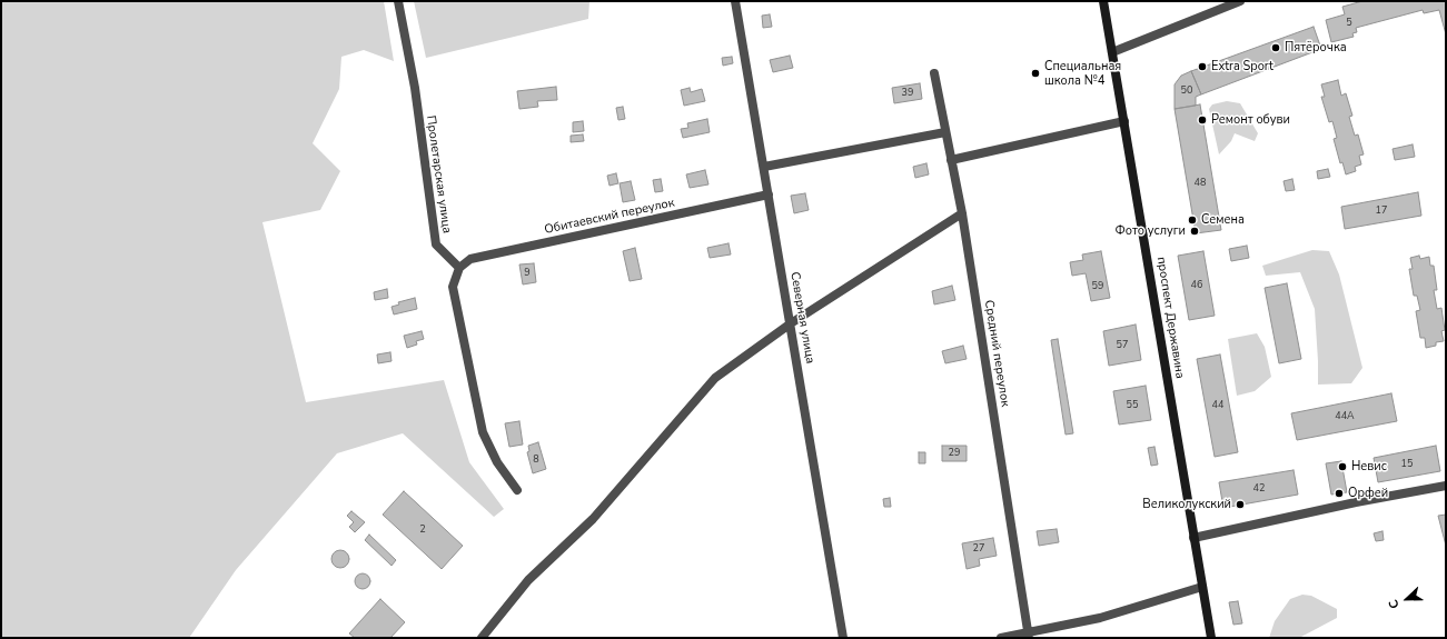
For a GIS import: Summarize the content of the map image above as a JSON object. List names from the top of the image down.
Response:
{
  "streets": {
    "main road": ["проспект Державина"],
    "street": [
      "Пролетарская улица",
      "Обитаевский переулок",
      "Северная улица",
      "Средний переулок"
    ]
  },
  "crossings": [
    ["Пролетарская улица", "Обитаевский переулок"],
    ["Обитаевский переулок", "Северная улица"]
  ],
  "places": [
    "Пятёрочка",
    "Extra Sport",
    "Специальная школа №4",
    "Ремонт обуви",
    "Семена",
    "Фото услуги",
    "Невис",
    "Орфей",
    "Великолукский"
  ],
  "house_numbers": [
    "5",
    "50",
    "39",
    "48",
    "17",
    "9",
    "46",
    "59",
    "57",
    "55",
    "44",
    "44А",
    "29",
    "8",
    "15",
    "42",
    "2",
    "27"
  ],
  "north": "left"
}
